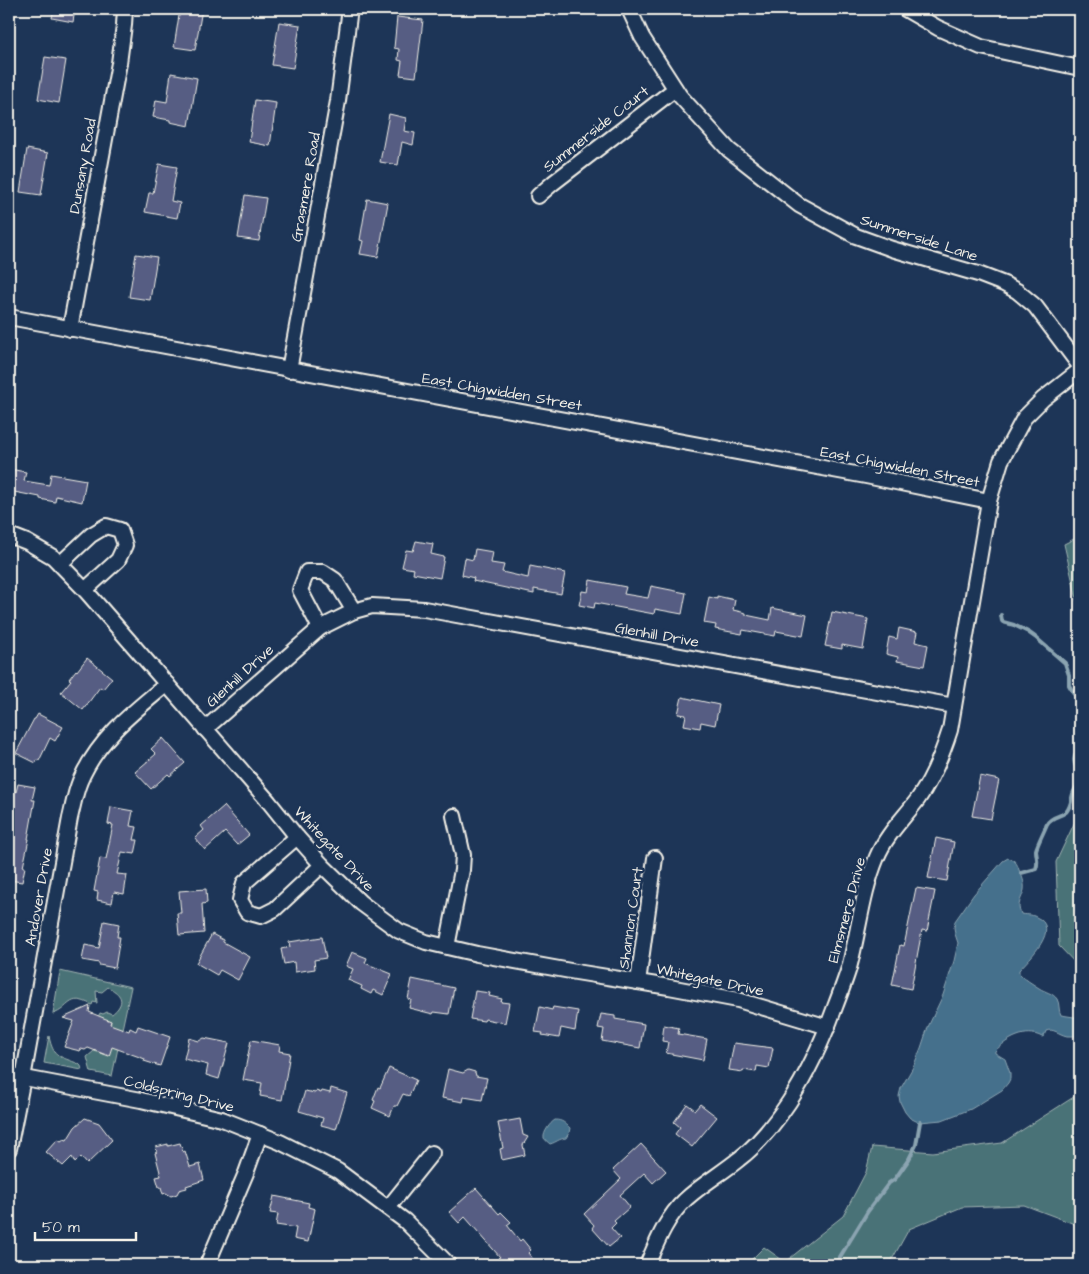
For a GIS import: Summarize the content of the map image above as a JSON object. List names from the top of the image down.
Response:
{
  "streets": {
    "street": [
      "Summerside Court",
      "Dunsany Road",
      "Grasmere Road",
      "Summerside Lane",
      "East Chigwidden Street",
      "Glenhill Drive",
      "Whitegate Drive",
      "Andover Drive",
      "Elmsmere Drive",
      "Shannon Court",
      "Coldspring Drive"
    ]
  },
  "crossings": [
    ["Summerside Court", "Summerside Lane"],
    ["Dunsany Road", "East Chigwidden Street"],
    ["Grasmere Road", "East Chigwidden Street"],
    ["East Chigwidden Street", "Elmsmere Drive"],
    ["Glenhill Drive", "Whitegate Drive"],
    ["Glenhill Drive", "Elmsmere Drive"],
    ["Whitegate Drive", "Andover Drive"],
    ["Whitegate Drive", "Elmsmere Drive"],
    ["Whitegate Drive", "Shannon Court"],
    ["Andover Drive", "Coldspring Drive"]
  ],
  "scale_bar": "50 m"
}
